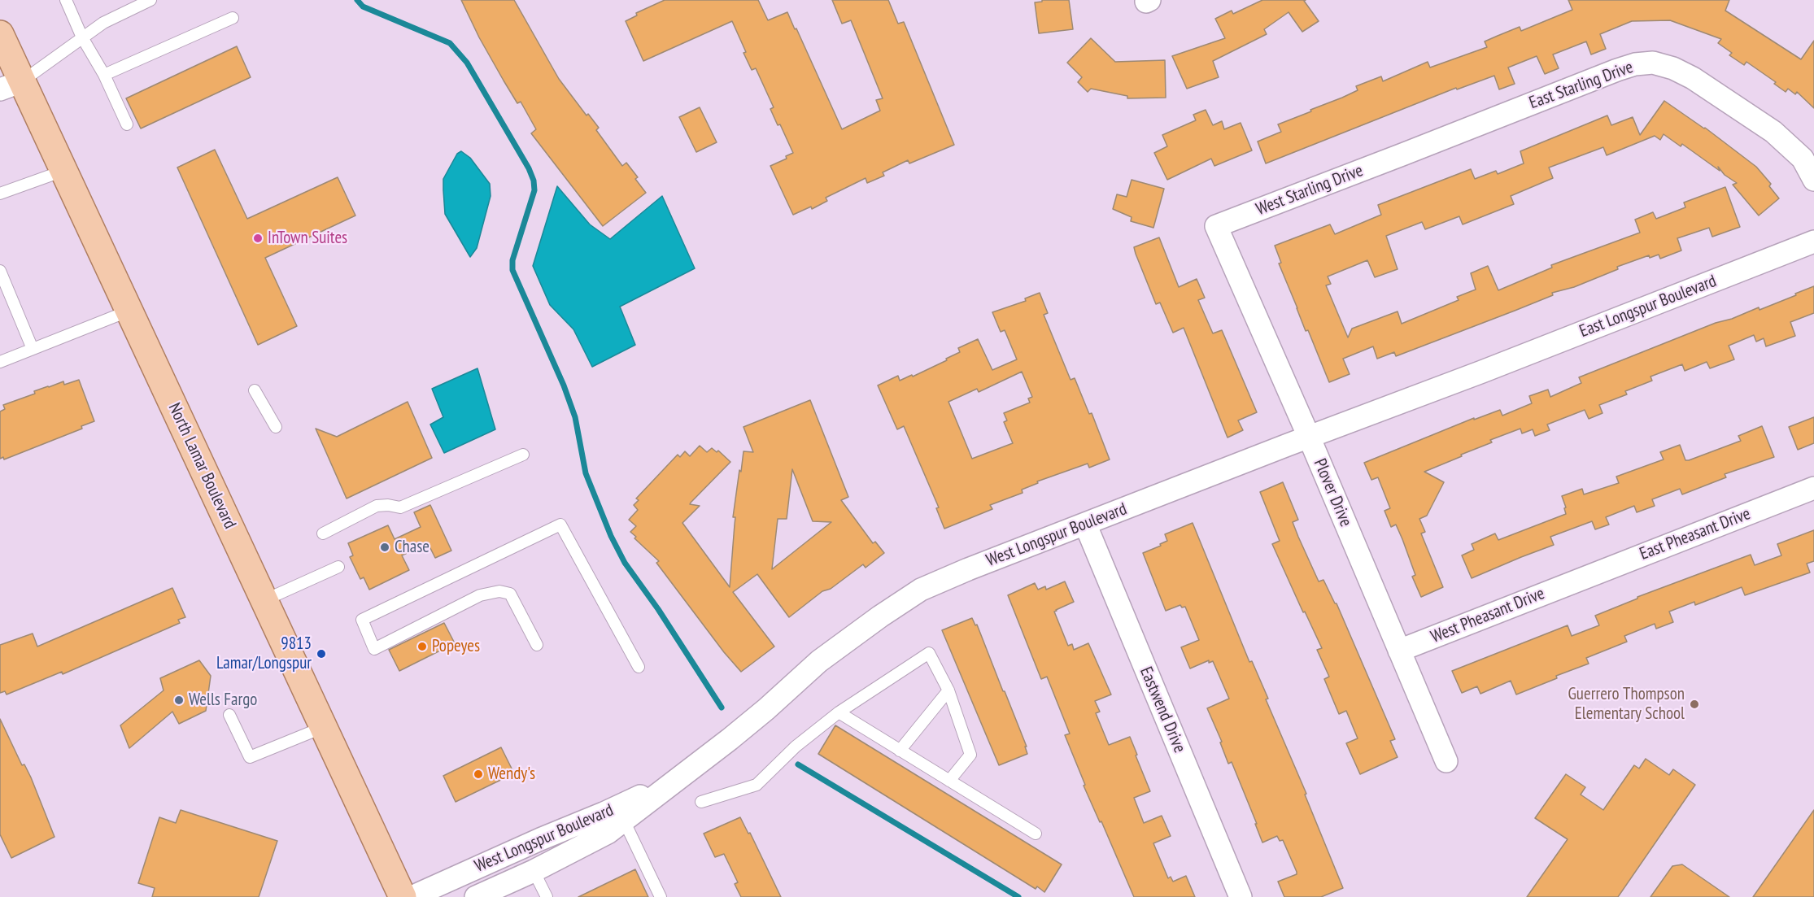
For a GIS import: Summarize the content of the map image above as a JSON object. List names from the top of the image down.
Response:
{
  "streets": {
    "main road": ["North Lamar Boulevard"],
    "street": [
      "East Starling Drive",
      "West Starling Drive",
      "East Longspur Boulevard",
      "Plover Drive",
      "East Pheasant Drive",
      "West Longspur Boulevard",
      "West Pheasant Drive",
      "Eastwend Drive"
    ]
  },
  "crossings": [
    ["East Starling Drive", "West Starling Drive"],
    ["West Starling Drive", "Plover Drive"],
    ["East Longspur Boulevard", "West Longspur Boulevard"],
    ["Plover Drive", "West Longspur Boulevard"],
    ["Plover Drive", "West Pheasant Drive"],
    ["East Pheasant Drive", "West Pheasant Drive"],
    ["West Longspur Boulevard", "Eastwend Drive"]
  ],
  "places": [
    "InTown Suites",
    "Chase",
    "Popeyes",
    "9813 Lamar/Longspur",
    "Wells Fargo",
    "Guerrero Thompson Elementary School",
    "Wendy's"
  ]
}
